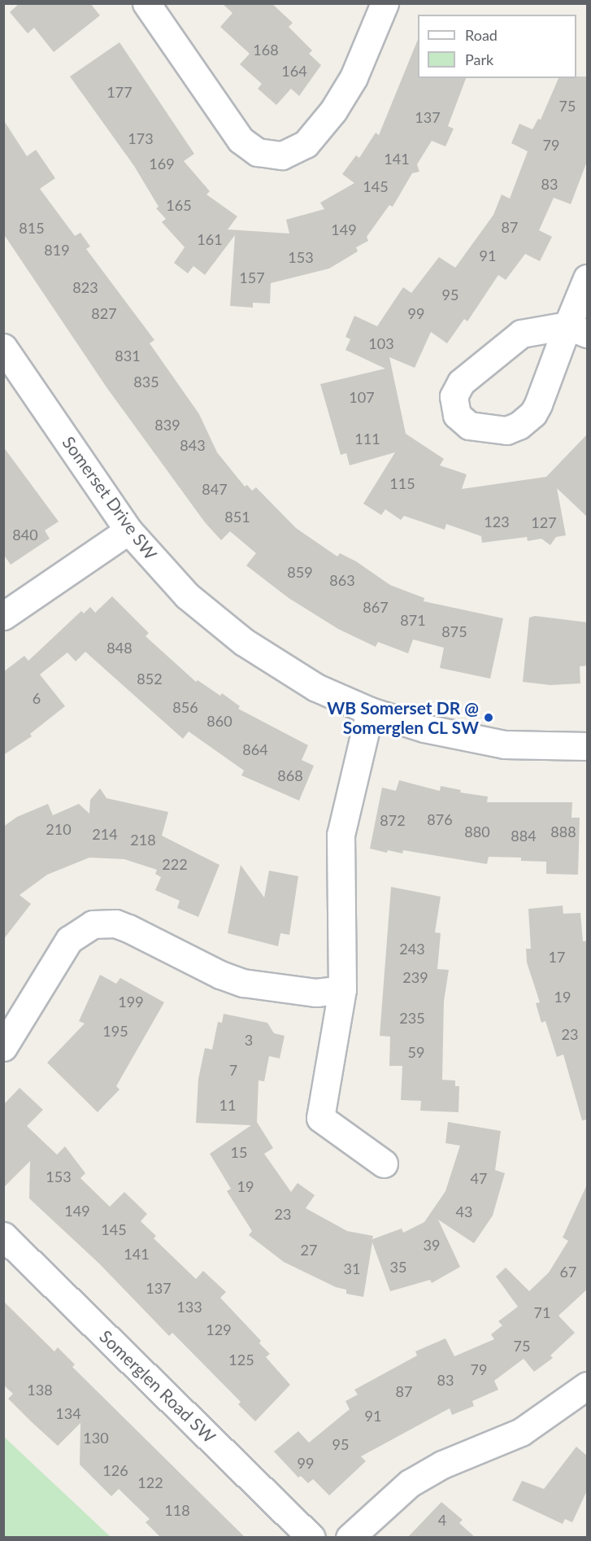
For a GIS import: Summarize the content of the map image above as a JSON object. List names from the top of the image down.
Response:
{
  "streets": {
    "street": ["Somerset Drive SW", "Somerglen Road SW"]
  },
  "places": ["WB Somerset DR @ Somerglen CL SW"],
  "house_numbers": [
    "168",
    "164",
    "177",
    "75",
    "137",
    "173",
    "79",
    "141",
    "169",
    "83",
    "145",
    "165",
    "87",
    "815",
    "149",
    "161",
    "819",
    "91",
    "153",
    "157",
    "823",
    "95",
    "827",
    "99",
    "103",
    "831",
    "835",
    "107",
    "839",
    "111",
    "843",
    "115",
    "847",
    "851",
    "123",
    "127",
    "840",
    "859",
    "863",
    "867",
    "871",
    "875",
    "848",
    "852",
    "6",
    "856",
    "860",
    "864",
    "868",
    "876",
    "872",
    "210",
    "880",
    "888",
    "214",
    "884",
    "218",
    "222",
    "243",
    "17",
    "239",
    "19",
    "199",
    "235",
    "195",
    "23",
    "3",
    "59",
    "7",
    "11",
    "15",
    "153",
    "47",
    "19",
    "149",
    "43",
    "23",
    "145",
    "39",
    "27",
    "141",
    "35",
    "31",
    "67",
    "137",
    "133",
    "71",
    "129",
    "75",
    "125",
    "79",
    "83",
    "138",
    "87",
    "134",
    "91",
    "130",
    "95",
    "99",
    "126",
    "122",
    "118",
    "4"
  ],
  "legend": ["Road", "Park"]
}
